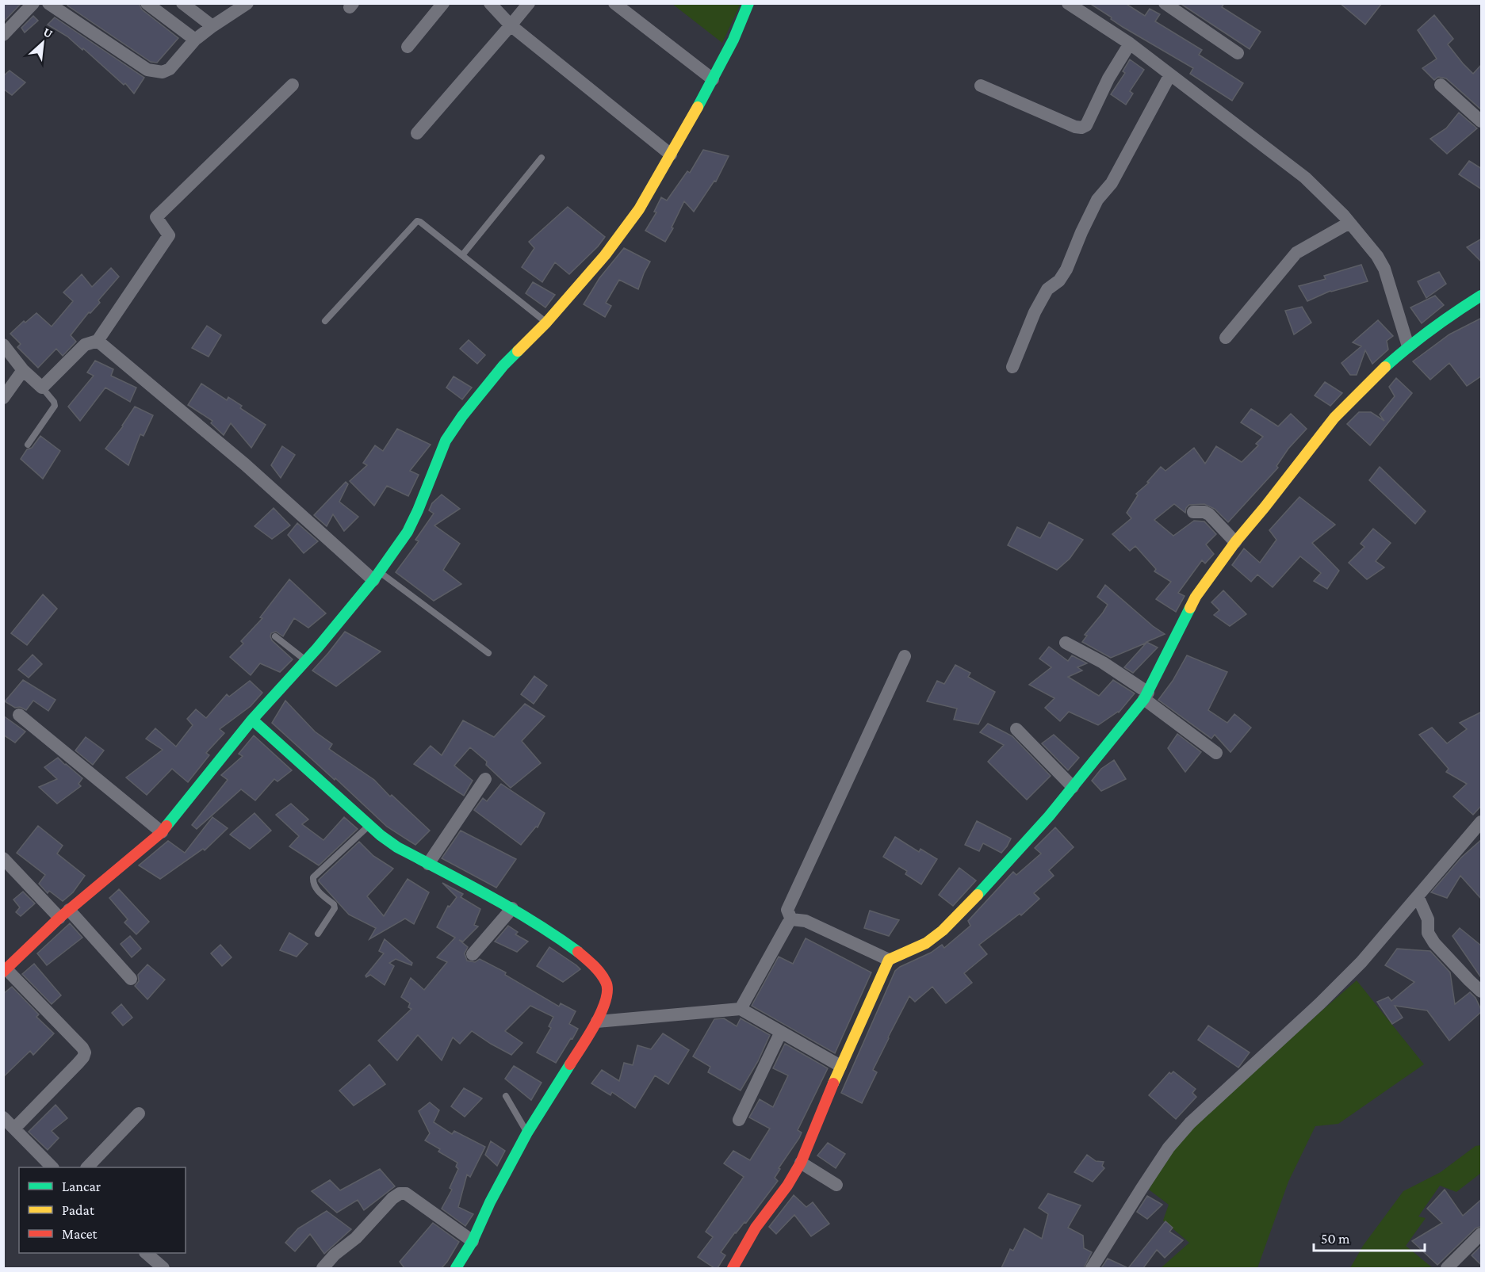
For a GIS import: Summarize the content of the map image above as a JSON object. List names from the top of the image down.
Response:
{
  "legend": ["Lancar", "Padat", "Macet"],
  "scale_bar": "50 m",
  "north": "top right"
}
